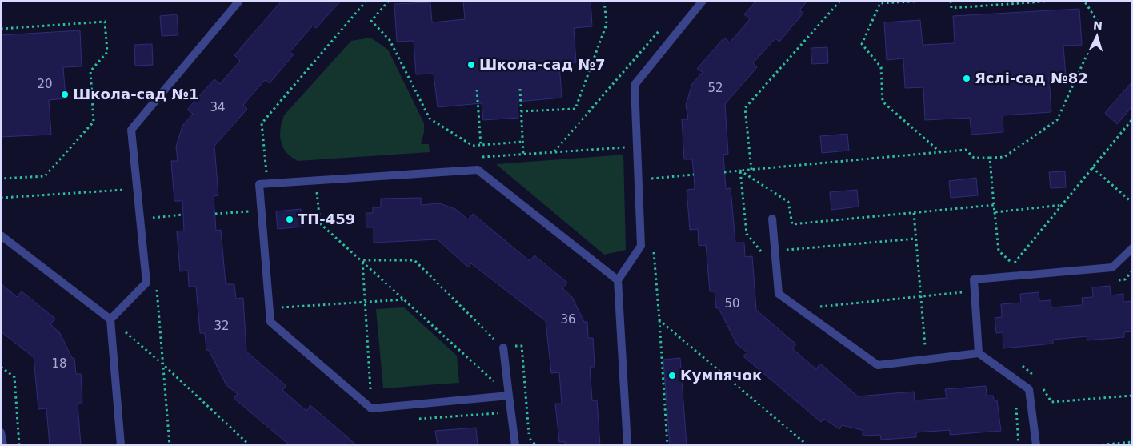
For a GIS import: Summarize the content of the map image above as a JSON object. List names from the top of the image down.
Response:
{
  "places": [
    "Школа-сад №7",
    "Яслі-сад №82",
    "Школа-сад №1",
    "ТП-459",
    "Кумпячок"
  ],
  "house_numbers": [
    "20",
    "52",
    "34",
    "50",
    "36",
    "32",
    "18"
  ],
  "north": "top"
}
